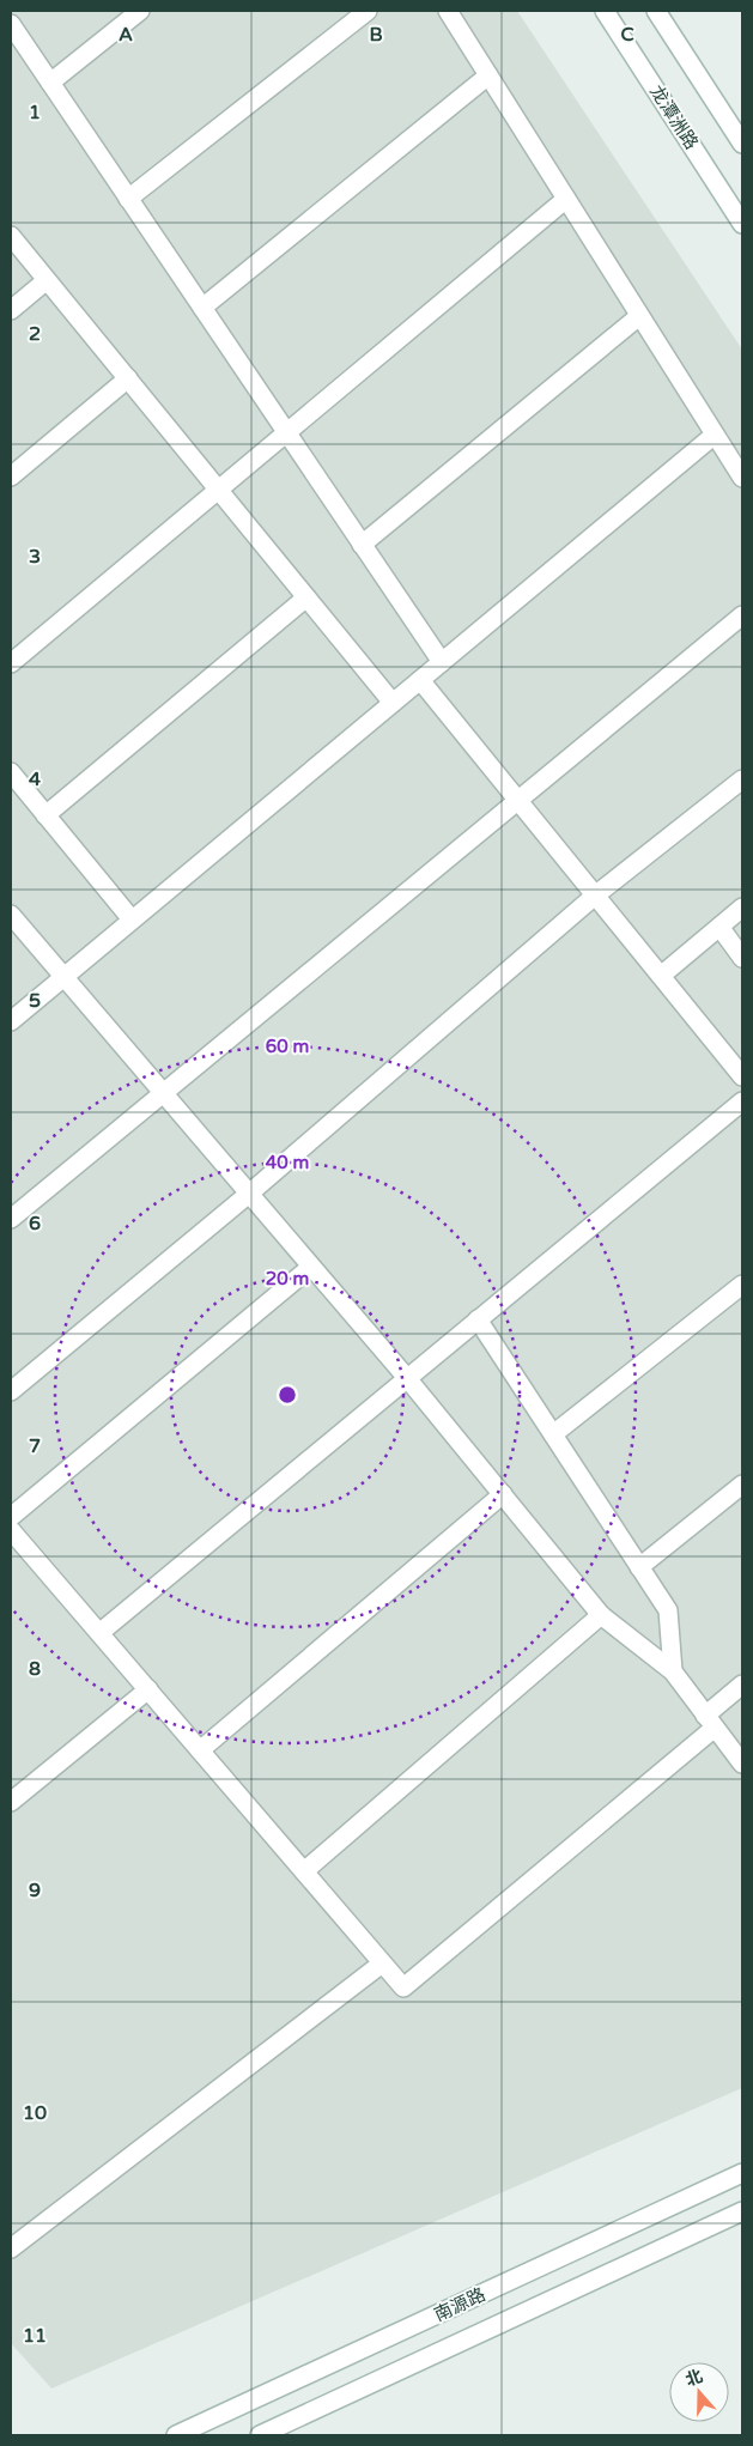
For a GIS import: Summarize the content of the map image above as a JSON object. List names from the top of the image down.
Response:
{
  "streets": {
    "street": ["龙潭洲路", "南源路"]
  },
  "north": "top",
  "grid": {
    "columns": ["A", "B", "C"],
    "rows": [
      "1",
      "2",
      "3",
      "4",
      "5",
      "6",
      "7",
      "8",
      "9",
      "10",
      "11"
    ]
  },
  "rings": ["60 m", "40 m", "20 m"]
}
